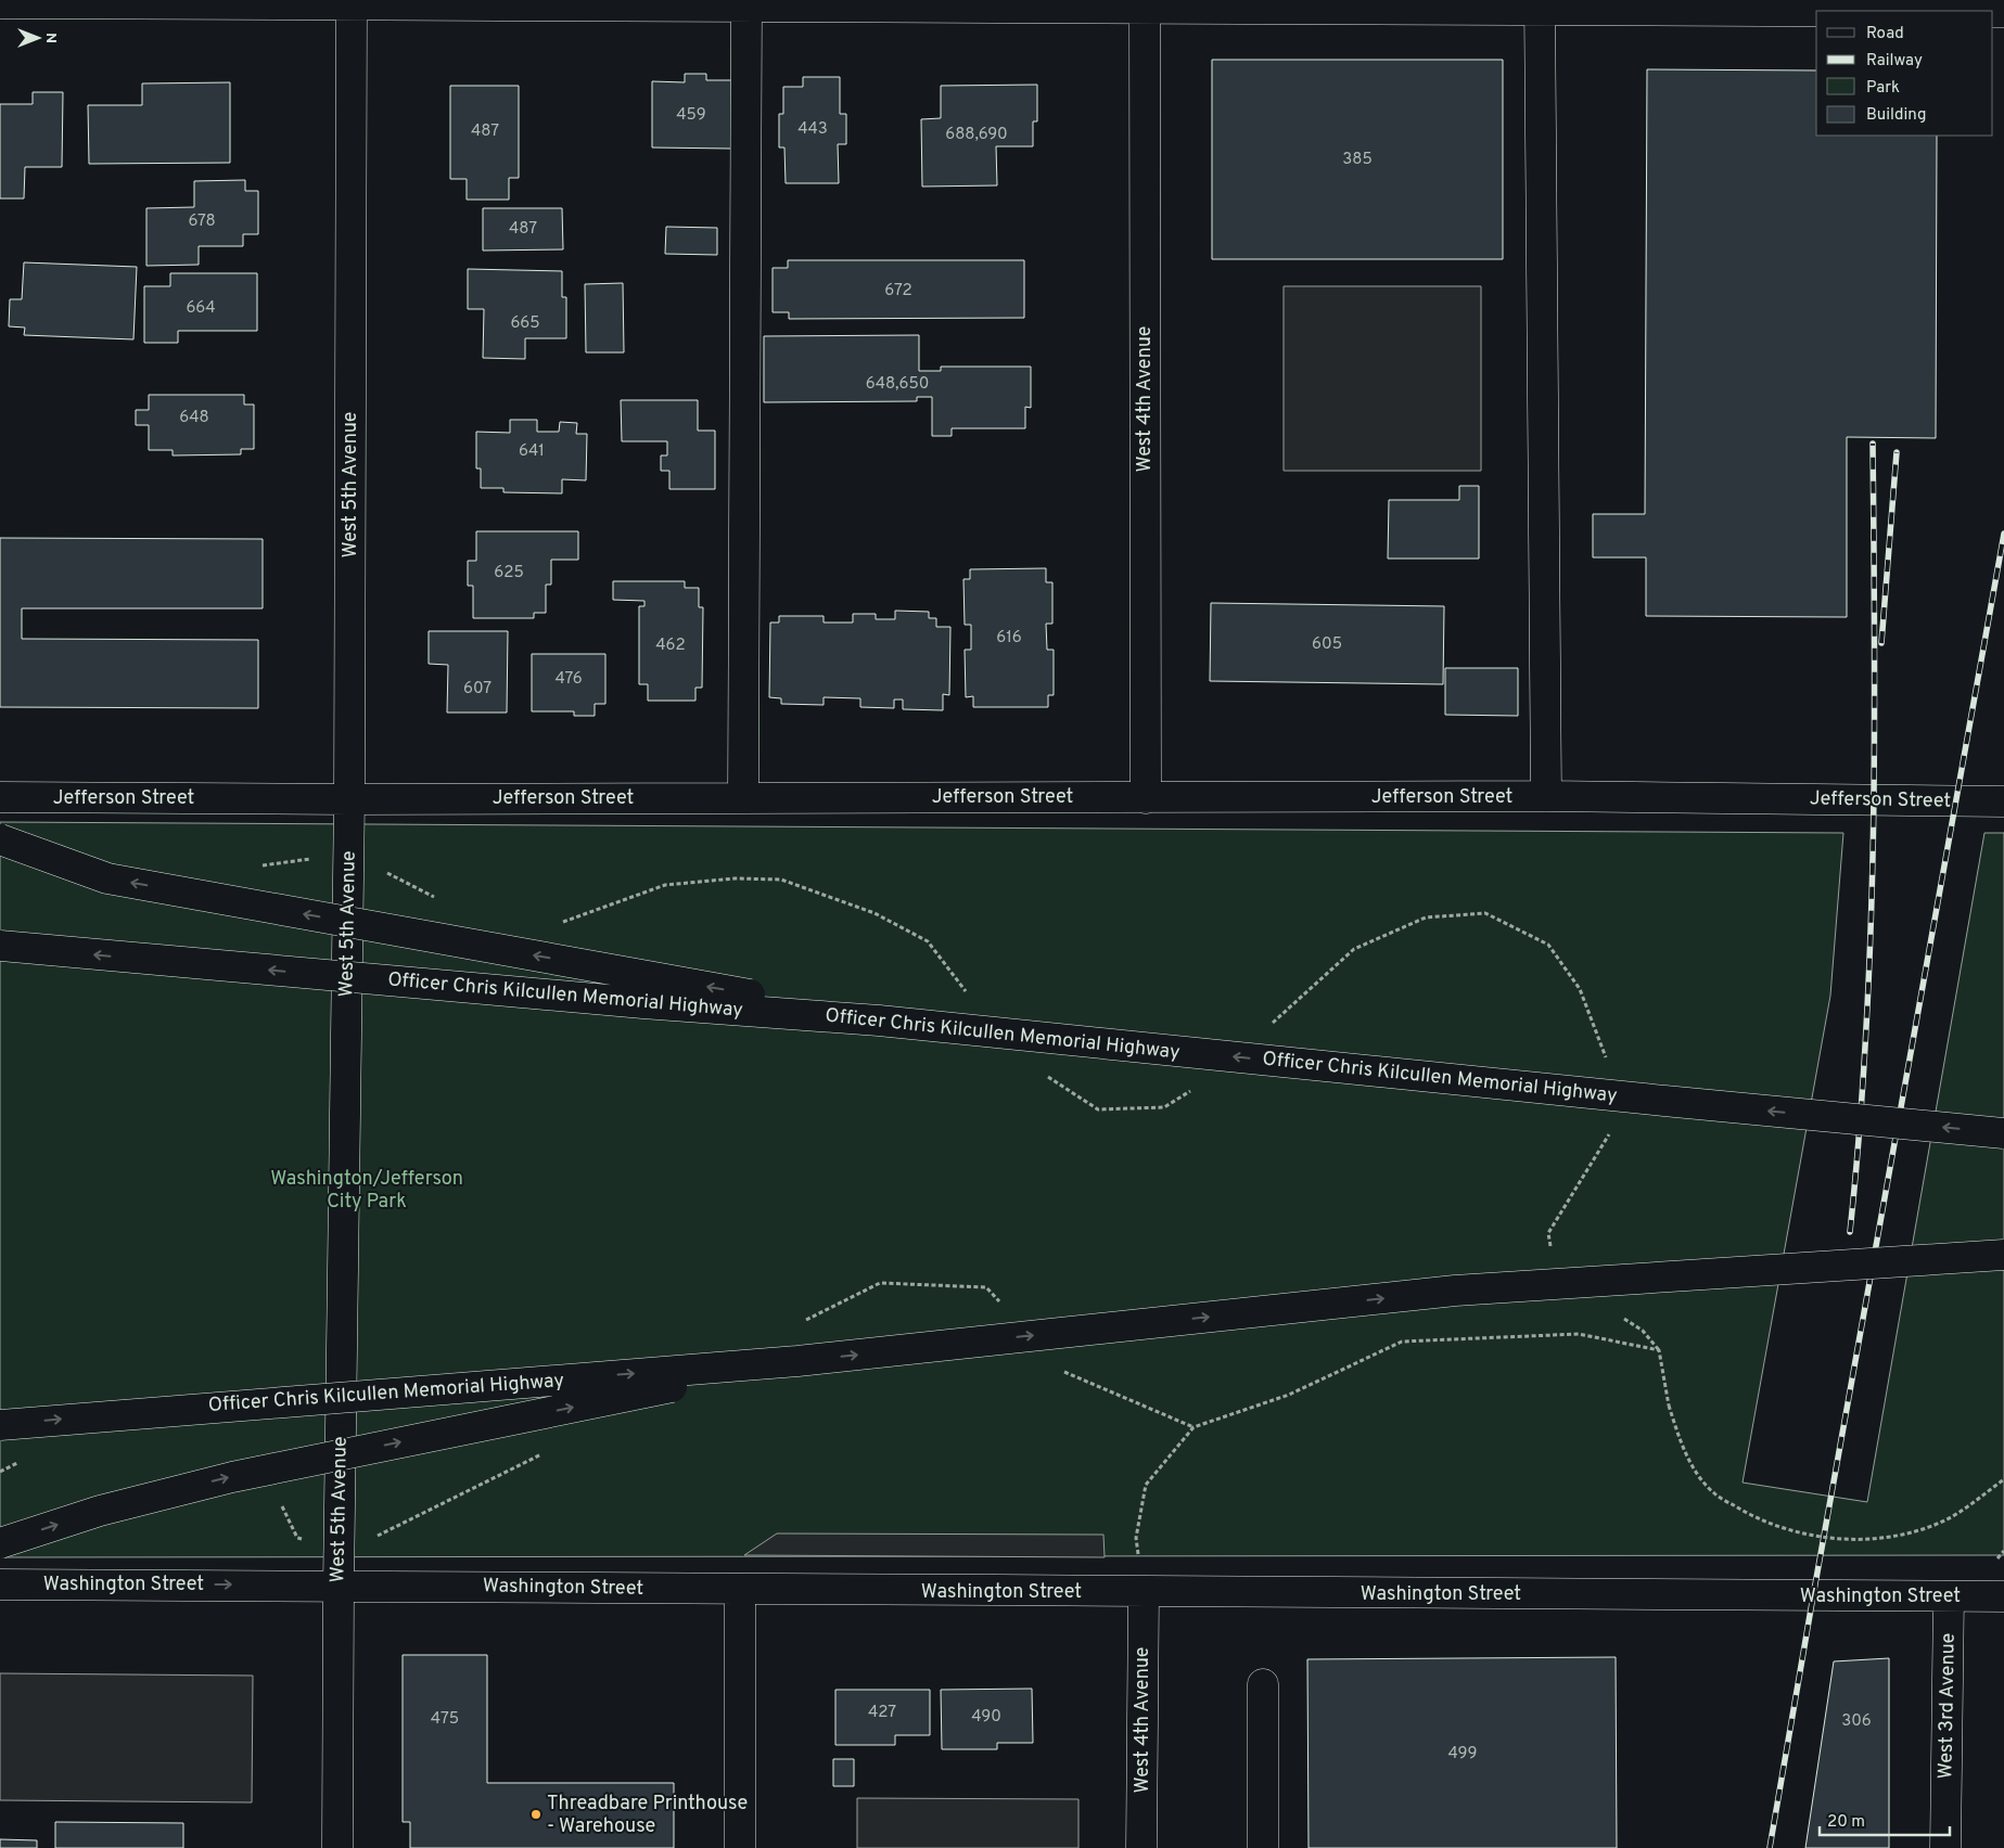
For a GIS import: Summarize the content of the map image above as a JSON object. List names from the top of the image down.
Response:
{
  "streets": {
    "main road": [
      "West 4th Avenue",
      "West 5th Avenue",
      "Jefferson Street",
      "Officer Chris Kilcullen Memorial Highway",
      "Washington Street",
      "West 3rd Avenue"
    ]
  },
  "crossings": [
    ["West 4th Avenue", "Jefferson Street"],
    ["West 4th Avenue", "Washington Street"],
    ["West 5th Avenue", "Jefferson Street"],
    ["West 5th Avenue", "Washington Street"],
    ["Washington Street", "West 3rd Avenue"]
  ],
  "parks": ["Washington/Jefferson City Park"],
  "places": ["Threadbare Printhouse - Warehouse"],
  "house_numbers": [
    "459",
    "443",
    "487",
    "688,690",
    "385",
    "678",
    "487",
    "672",
    "664",
    "665",
    "648,650",
    "648",
    "641",
    "625",
    "616",
    "605",
    "462",
    "476",
    "607",
    "427",
    "490",
    "475",
    "306",
    "499"
  ],
  "legend": [
    "Road",
    "Railway",
    "Park",
    "Building"
  ],
  "scale_bar": "20 m",
  "north": "right"
}
